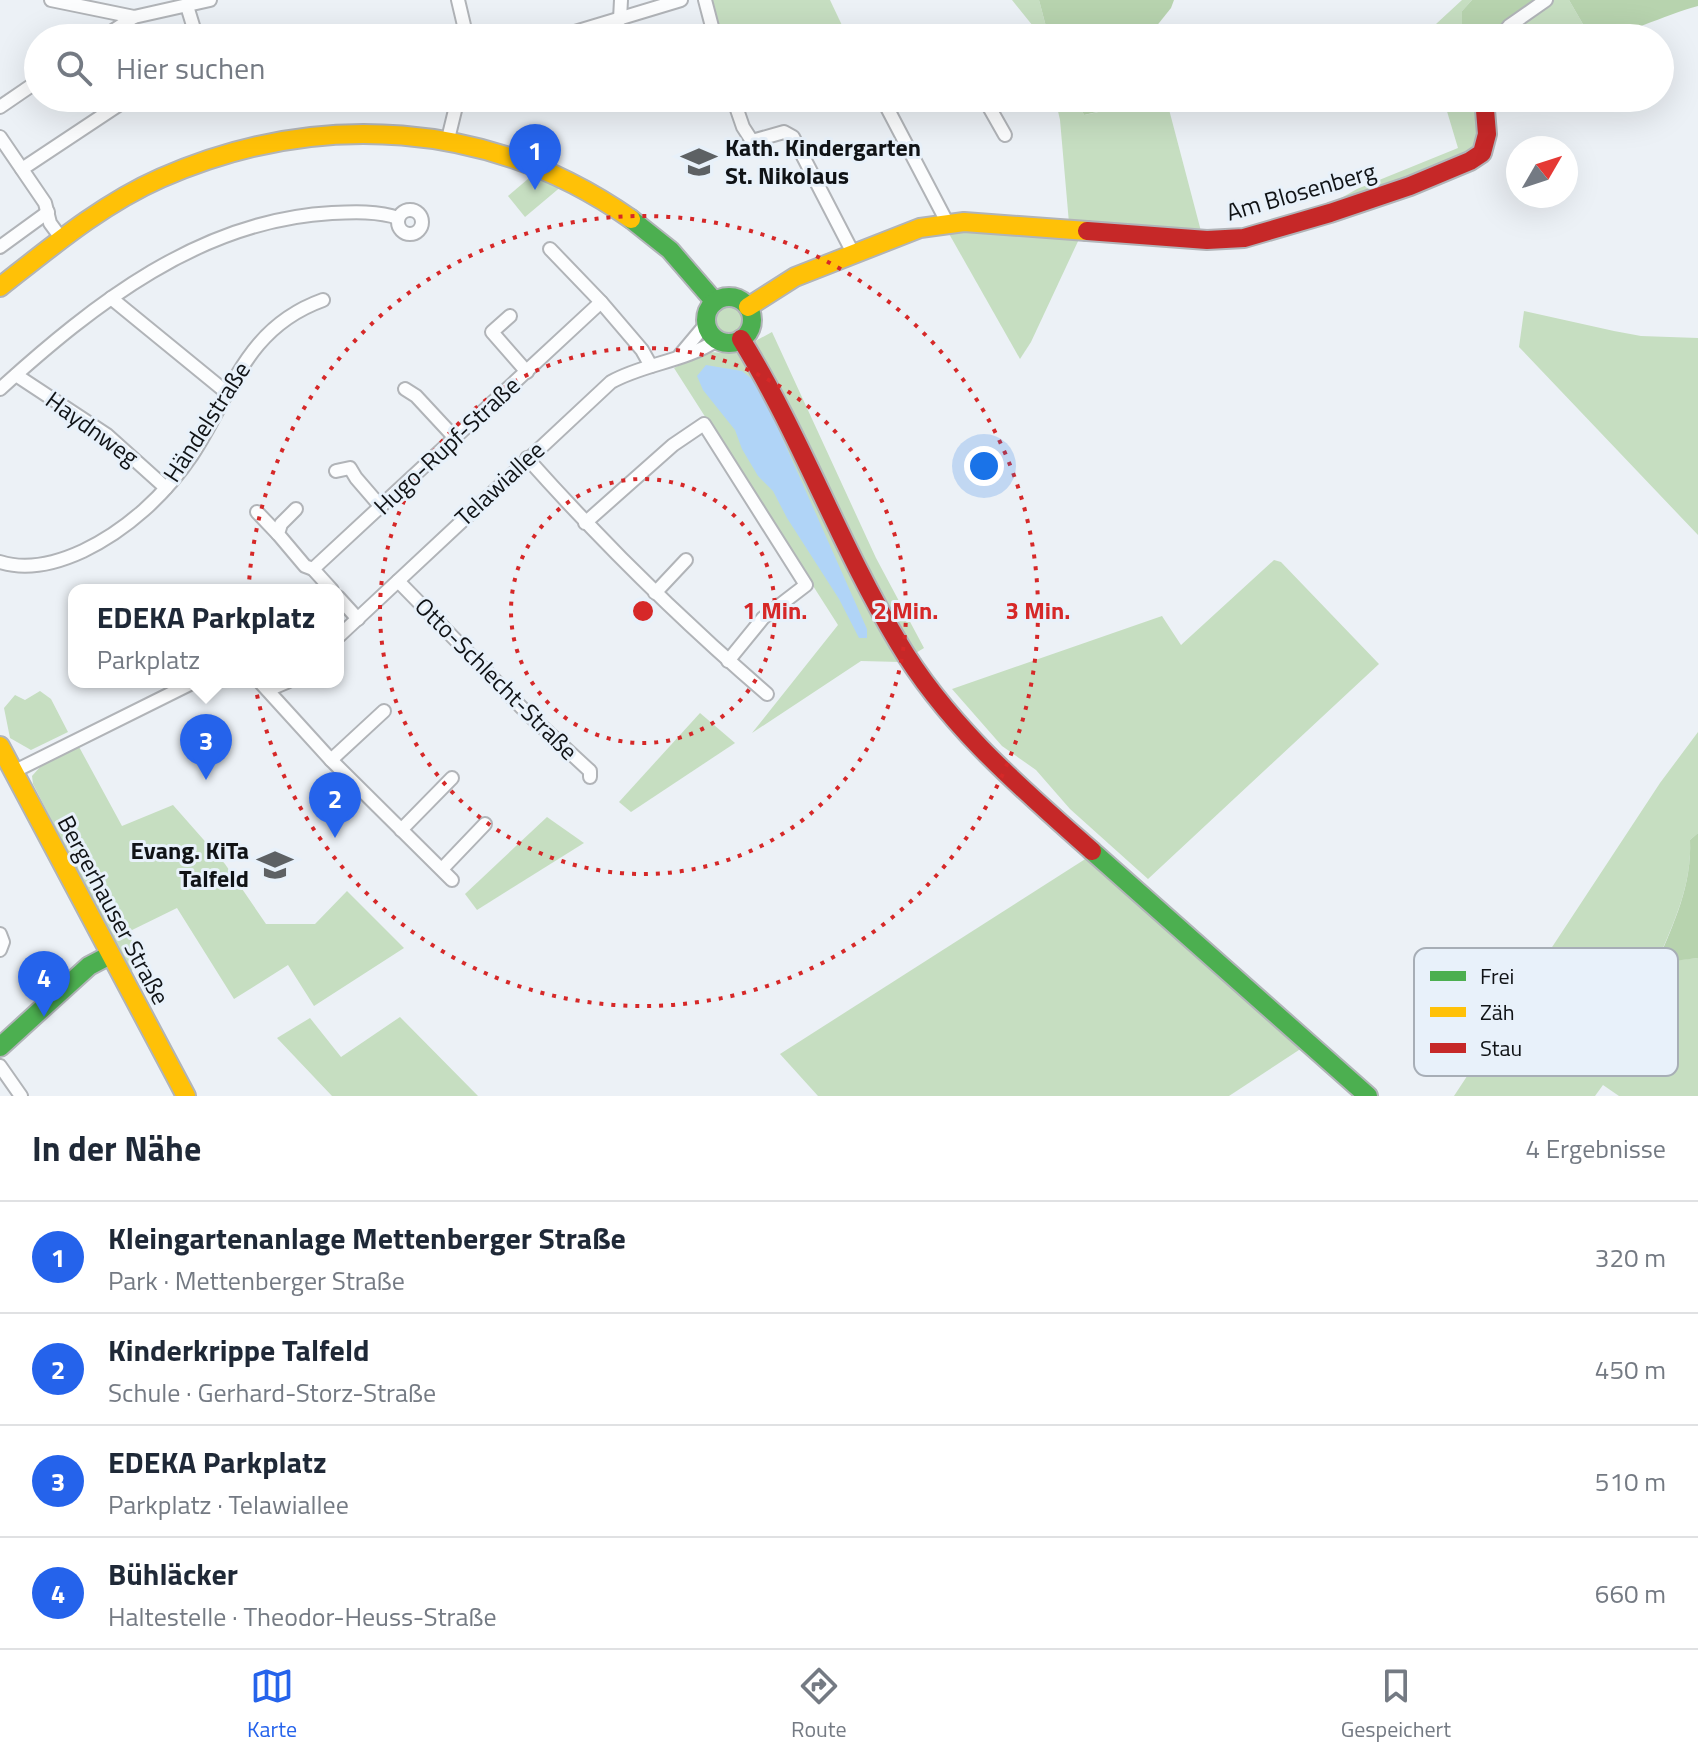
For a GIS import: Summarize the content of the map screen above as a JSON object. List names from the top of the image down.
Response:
{
  "streets": {
    "main road": ["Am Blosenberg", "Bergerhauser Straße"],
    "street": [
      "Händelstraße",
      "Haydnweg",
      "Hugo-Rupf-Straße",
      "Telawiallee",
      "Otto-Schlecht-Straße"
    ]
  },
  "crossings": [
    ["Am Blosenberg", "Telawiallee"],
    ["Händelstraße", "Haydnweg"],
    ["Telawiallee", "Otto-Schlecht-Straße"]
  ],
  "places": {
    "school or university": ["Kath. Kindergarten St. Nikolaus", "Evang. KiTa Talfeld"]
  },
  "legend": ["Frei", "Zäh", "Stau"],
  "north": "top right",
  "page": {
    "search": "Hier suchen",
    "pins": [
      "1",
      "3",
      "2",
      "4"
    ],
    "popup": ["EDEKA Parkplatz", "Parkplatz"],
    "heading": ["In der Nähe", "4 Ergebnisse"],
    "list": [
      {
        "mark": "1",
        "name": "Kleingartenanlage Mettenberger Straße",
        "note": "Park · Mettenberger Straße",
        "value": "320 m"
      },
      {
        "mark": "2",
        "name": "Kinderkrippe Talfeld",
        "note": "Schule · Gerhard-Storz-Straße",
        "value": "450 m"
      },
      {
        "mark": "3",
        "name": "EDEKA Parkplatz",
        "note": "Parkplatz · Telawiallee",
        "value": "510 m"
      },
      {
        "mark": "4",
        "name": "Bühläcker",
        "note": "Haltestelle · Theodor-Heuss-Straße",
        "value": "660 m"
      }
    ],
    "nav": ["Karte", "Route", "Gespeichert"]
  },
  "rings": ["1 Min.", "2 Min.", "3 Min."]
}
